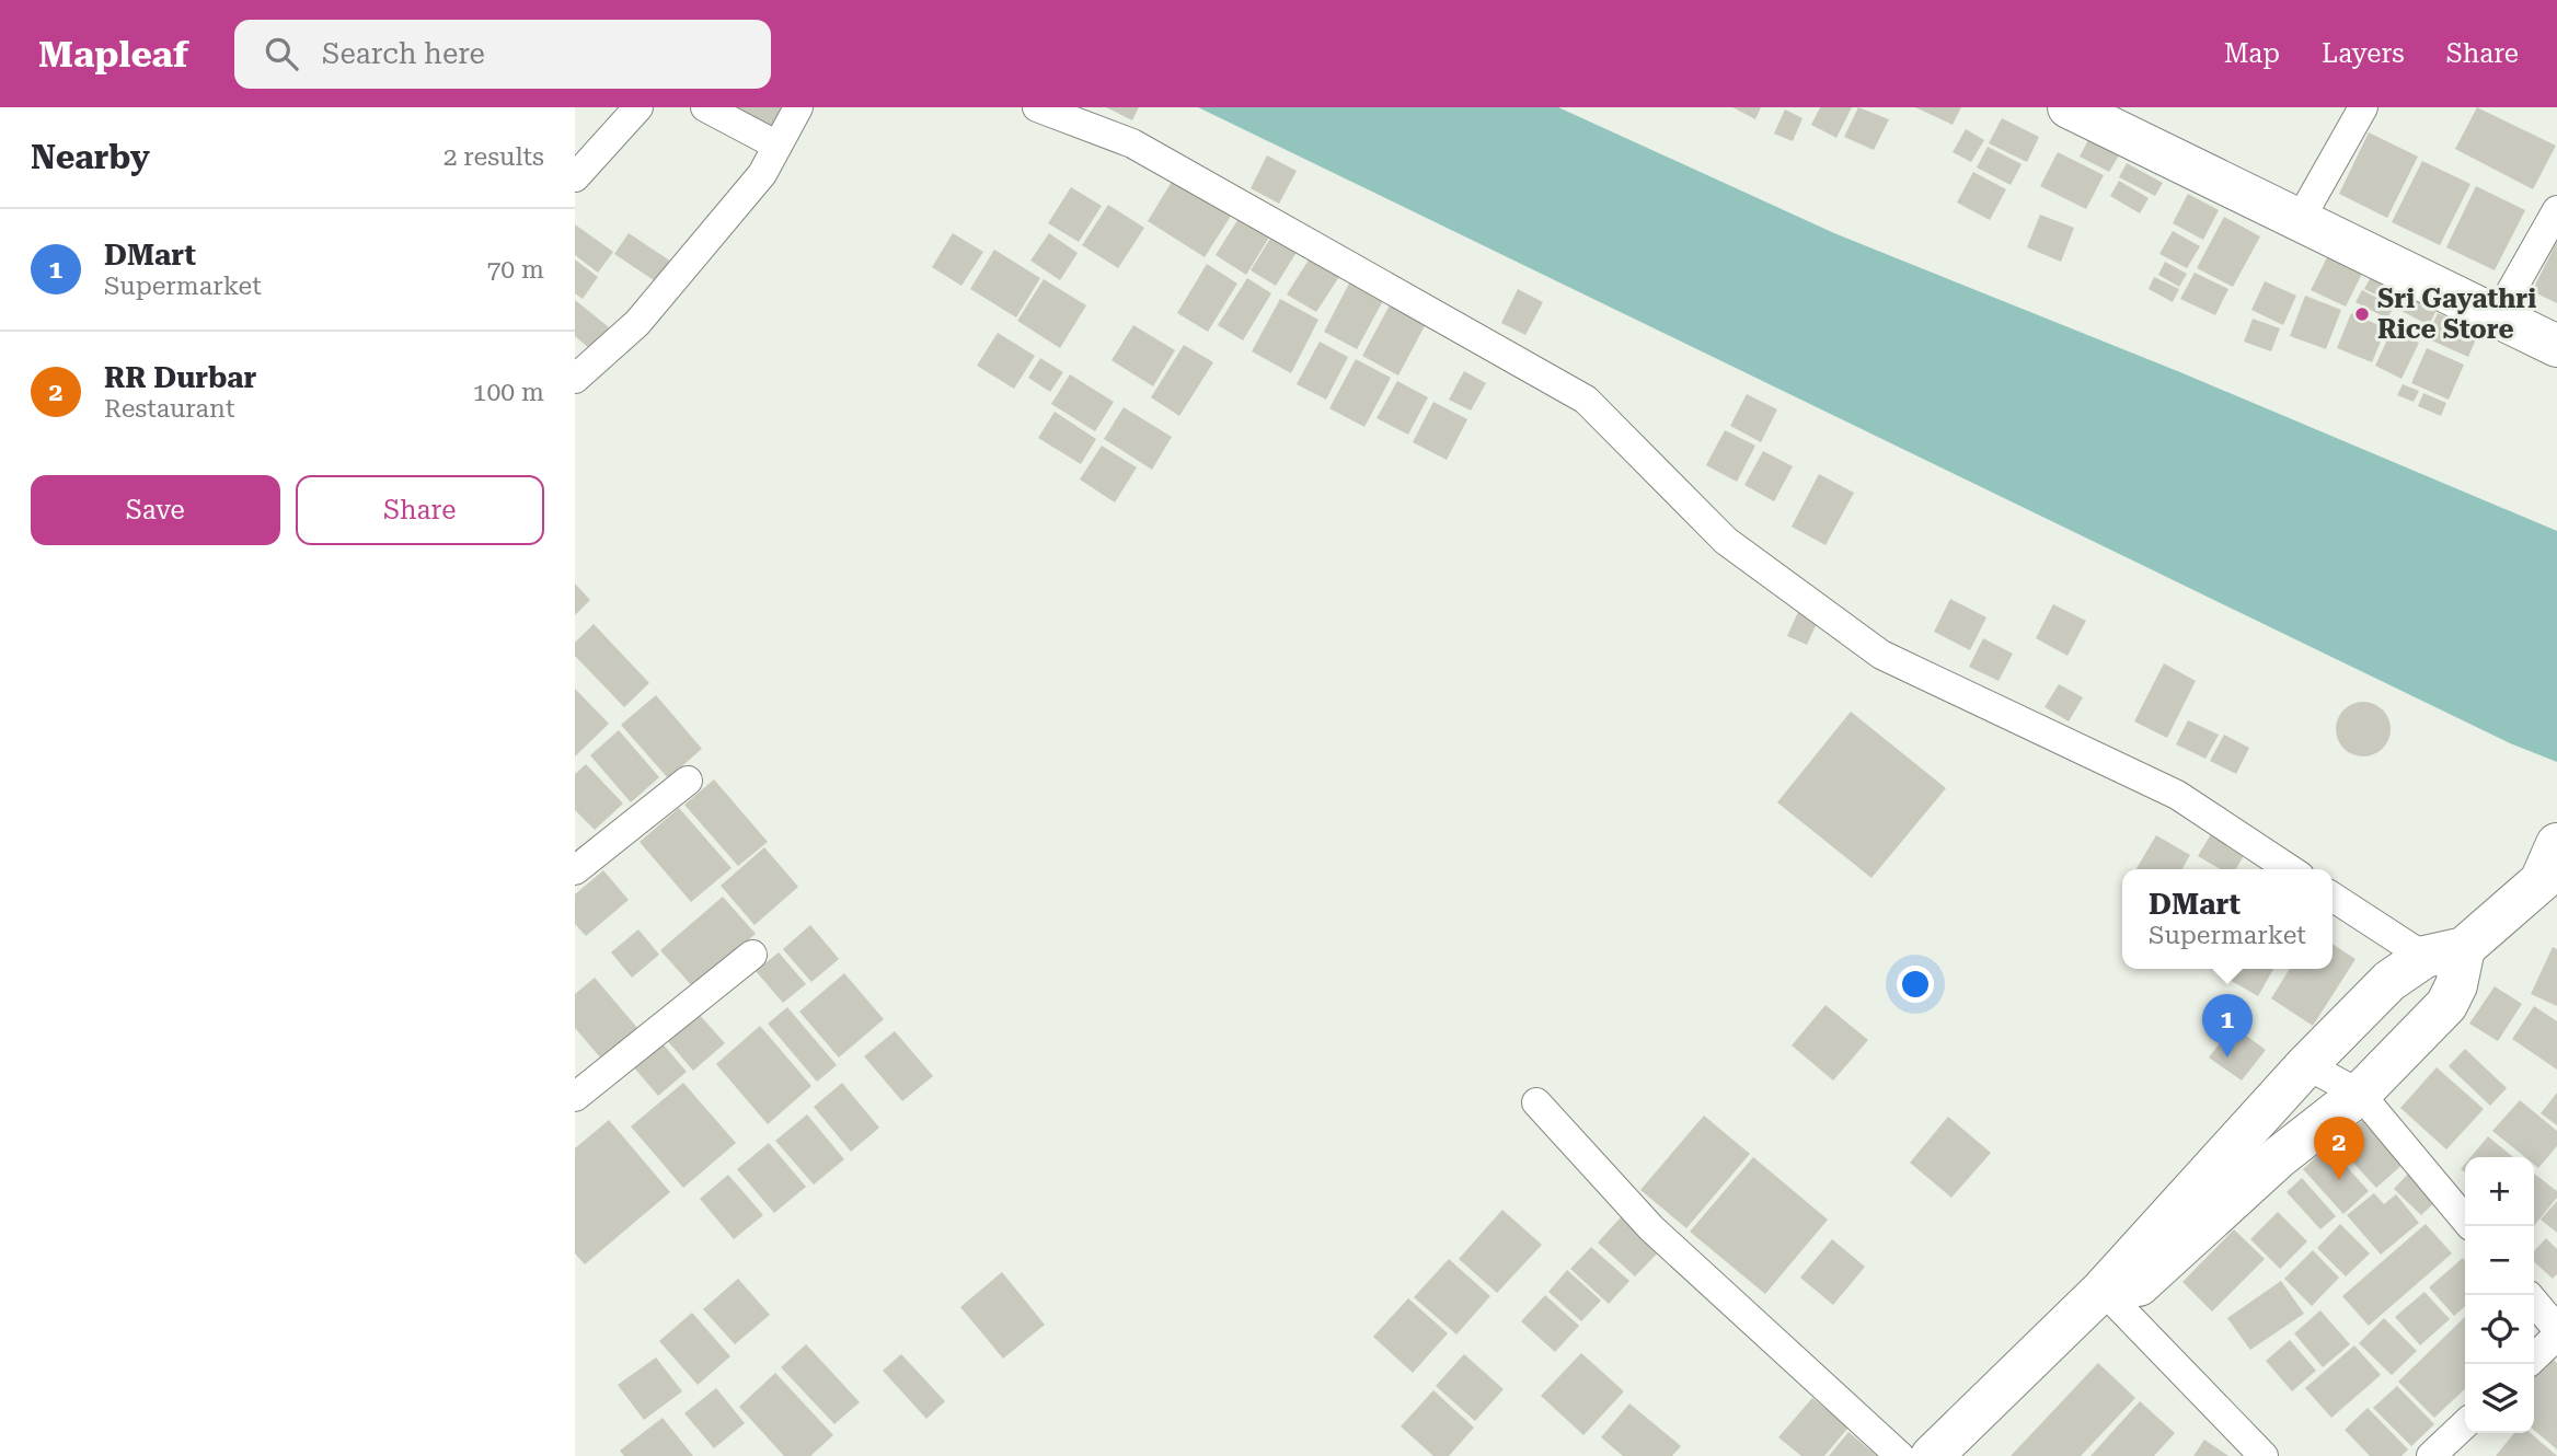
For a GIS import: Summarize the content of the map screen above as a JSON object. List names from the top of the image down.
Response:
{
  "places": ["Sri Gayathri Rice Store"],
  "page": {
    "header": "Mapleaf",
    "search": "Search here",
    "nav": ["Map", "Layers", "Share"],
    "heading": ["Nearby", "2 results"],
    "list": [
      {
        "mark": "1",
        "name": "DMart",
        "note": "Supermarket",
        "value": "70 m"
      },
      {
        "mark": "2",
        "name": "RR Durbar",
        "note": "Restaurant",
        "value": "100 m"
      }
    ],
    "buttons": ["Save", "Share"],
    "popup": ["DMart", "Supermarket"],
    "pins": ["1", "2"],
    "map_buttons": ["+", "−"]
  }
}
